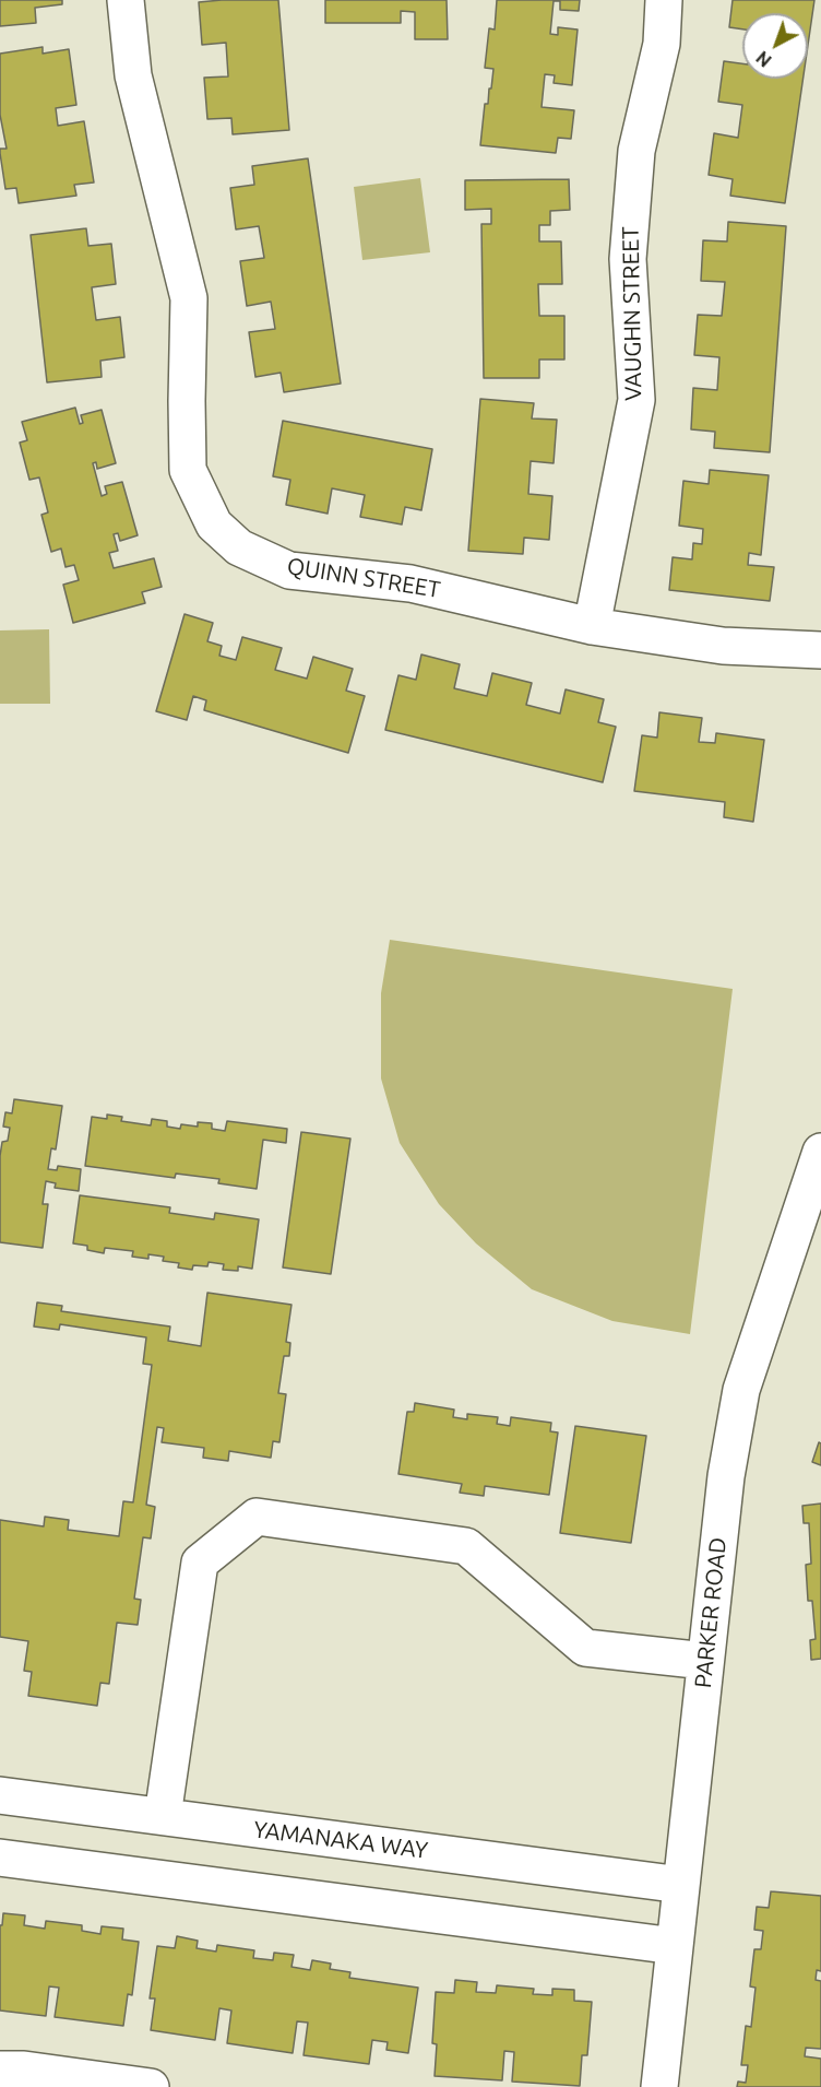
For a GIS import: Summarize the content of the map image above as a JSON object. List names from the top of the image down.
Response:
{
  "streets": {
    "street": [
      "VAUGHN STREET",
      "QUINN STREET",
      "PARKER ROAD",
      "YAMANAKA WAY"
    ]
  },
  "crossings": [
    ["VAUGHN STREET", "QUINN STREET"],
    ["PARKER ROAD", "YAMANAKA WAY"]
  ],
  "north": "bottom left"
}
